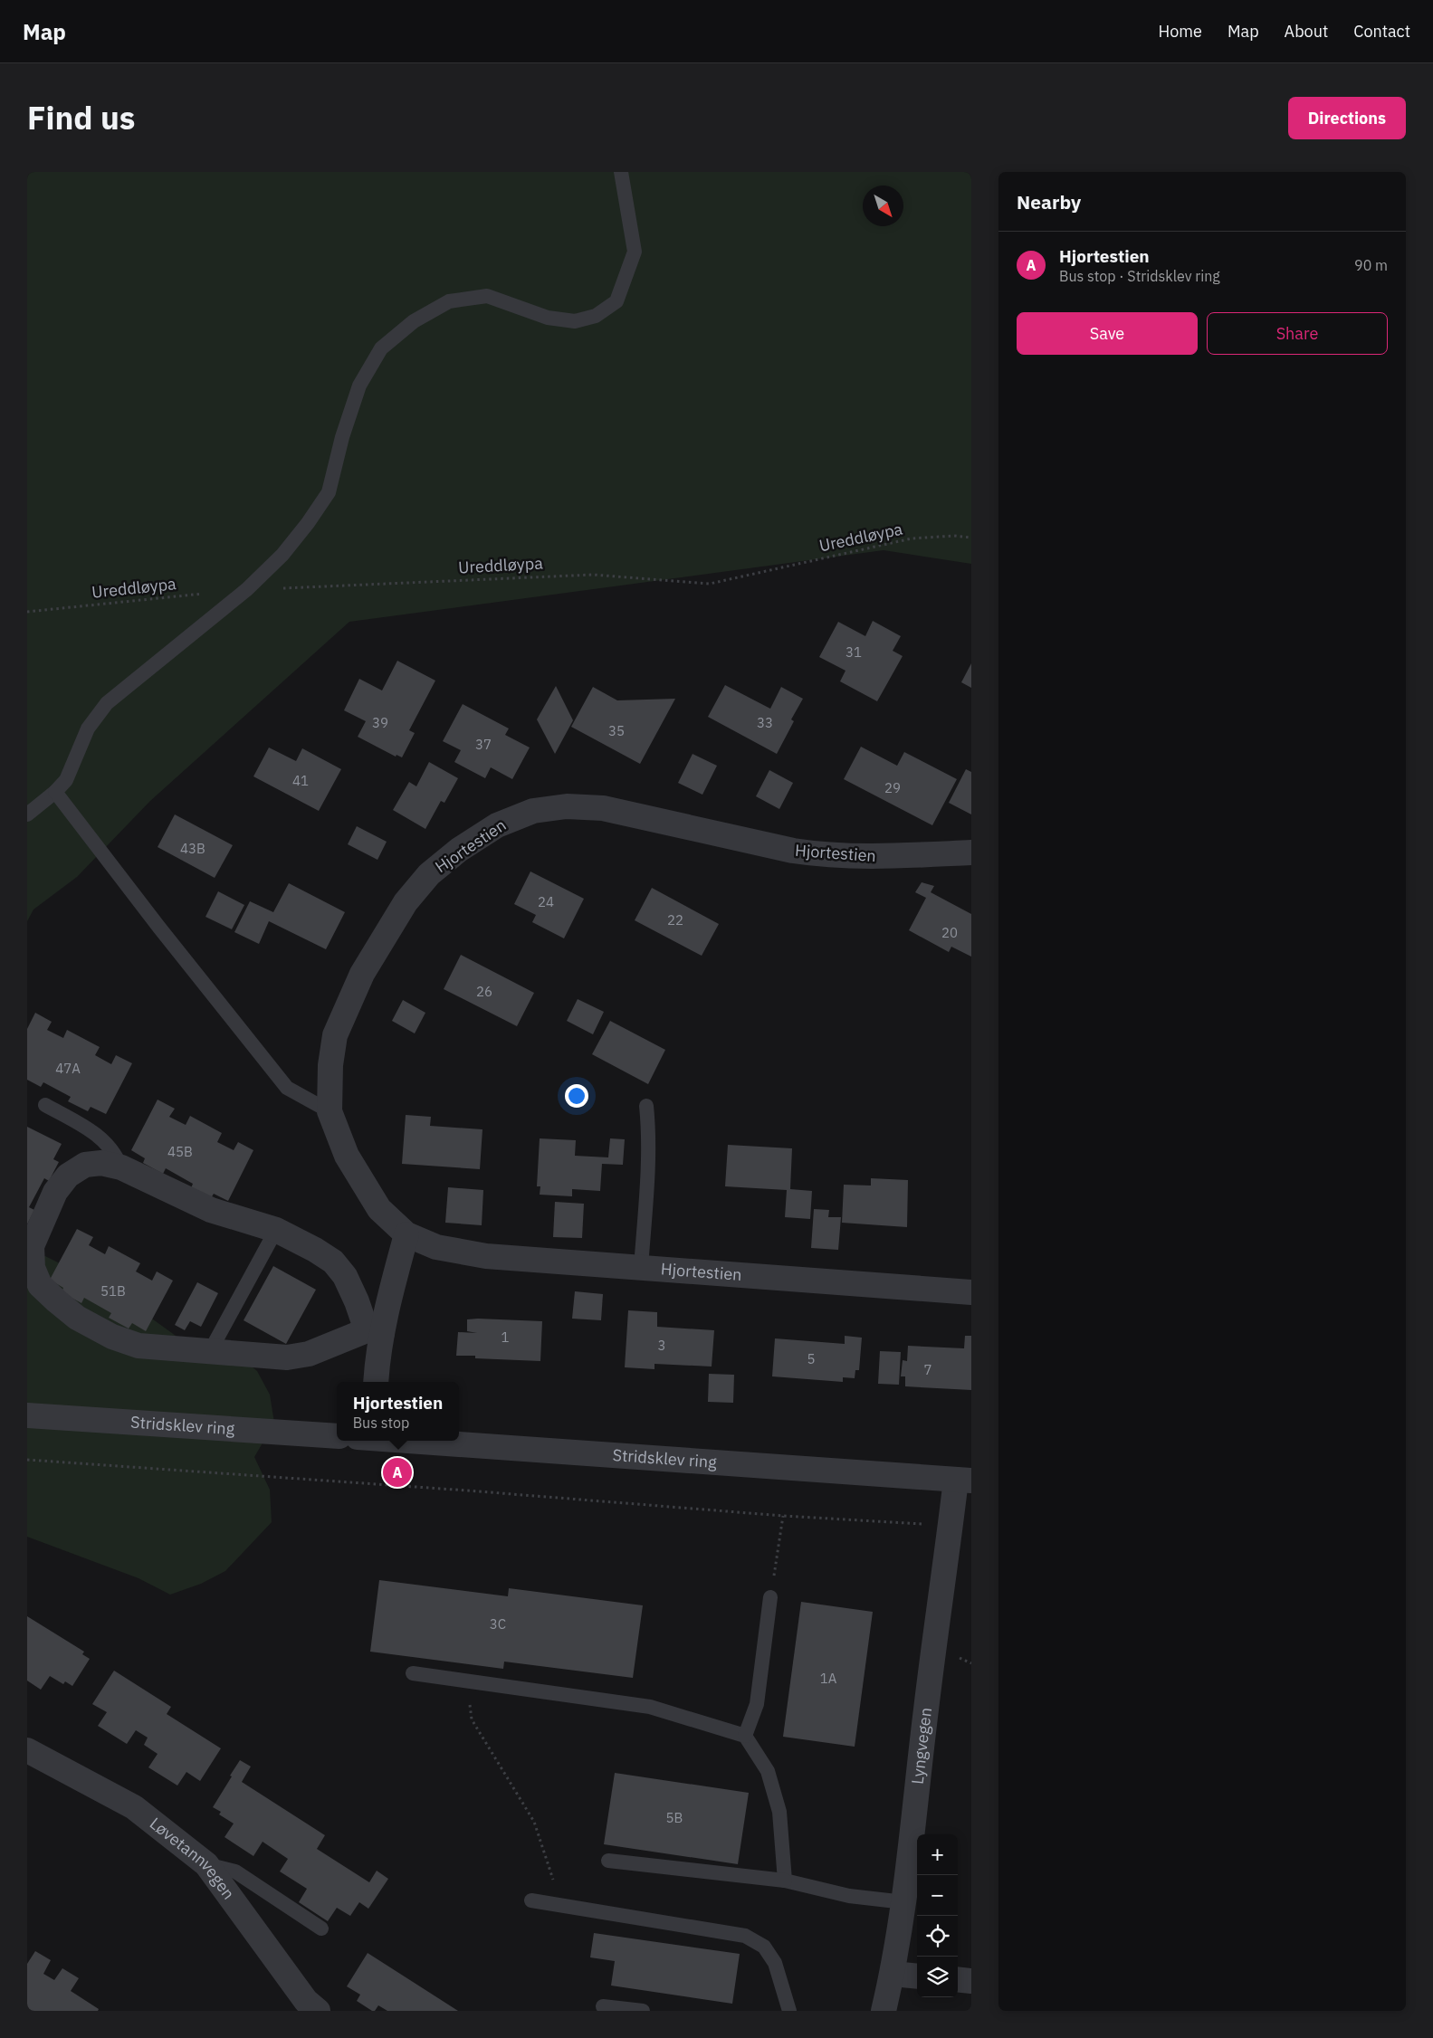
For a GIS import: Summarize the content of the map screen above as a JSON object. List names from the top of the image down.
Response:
{
  "streets": {
    "street": [
      "Hjortestien",
      "Stridsklev ring",
      "Lyngvegen",
      "Løvetannvegen"
    ],
    "path": ["Ureddløypa"]
  },
  "crossings": [
    ["Stridsklev ring", "Lyngvegen"]
  ],
  "house_numbers": [
    "31",
    "39",
    "33",
    "35",
    "37",
    "41",
    "29",
    "43B",
    "24",
    "22",
    "20",
    "26",
    "47A",
    "45B",
    "51B",
    "1",
    "3",
    "5",
    "7",
    "3C",
    "1A",
    "5B"
  ],
  "north": "bottom right",
  "page": {
    "header": "Map",
    "nav": [
      "Home",
      "Map",
      "About",
      "Contact"
    ],
    "title": "Find us",
    "buttons": [
      "Directions",
      ["Save", "Share"]
    ],
    "heading": "Nearby",
    "list": [
      {
        "mark": "A",
        "name": "Hjortestien",
        "note": "Bus stop · Stridsklev ring",
        "value": "90 m"
      }
    ],
    "popup": ["Hjortestien", "Bus stop"],
    "pins": "A",
    "map_buttons": ["+", "−"]
  }
}
